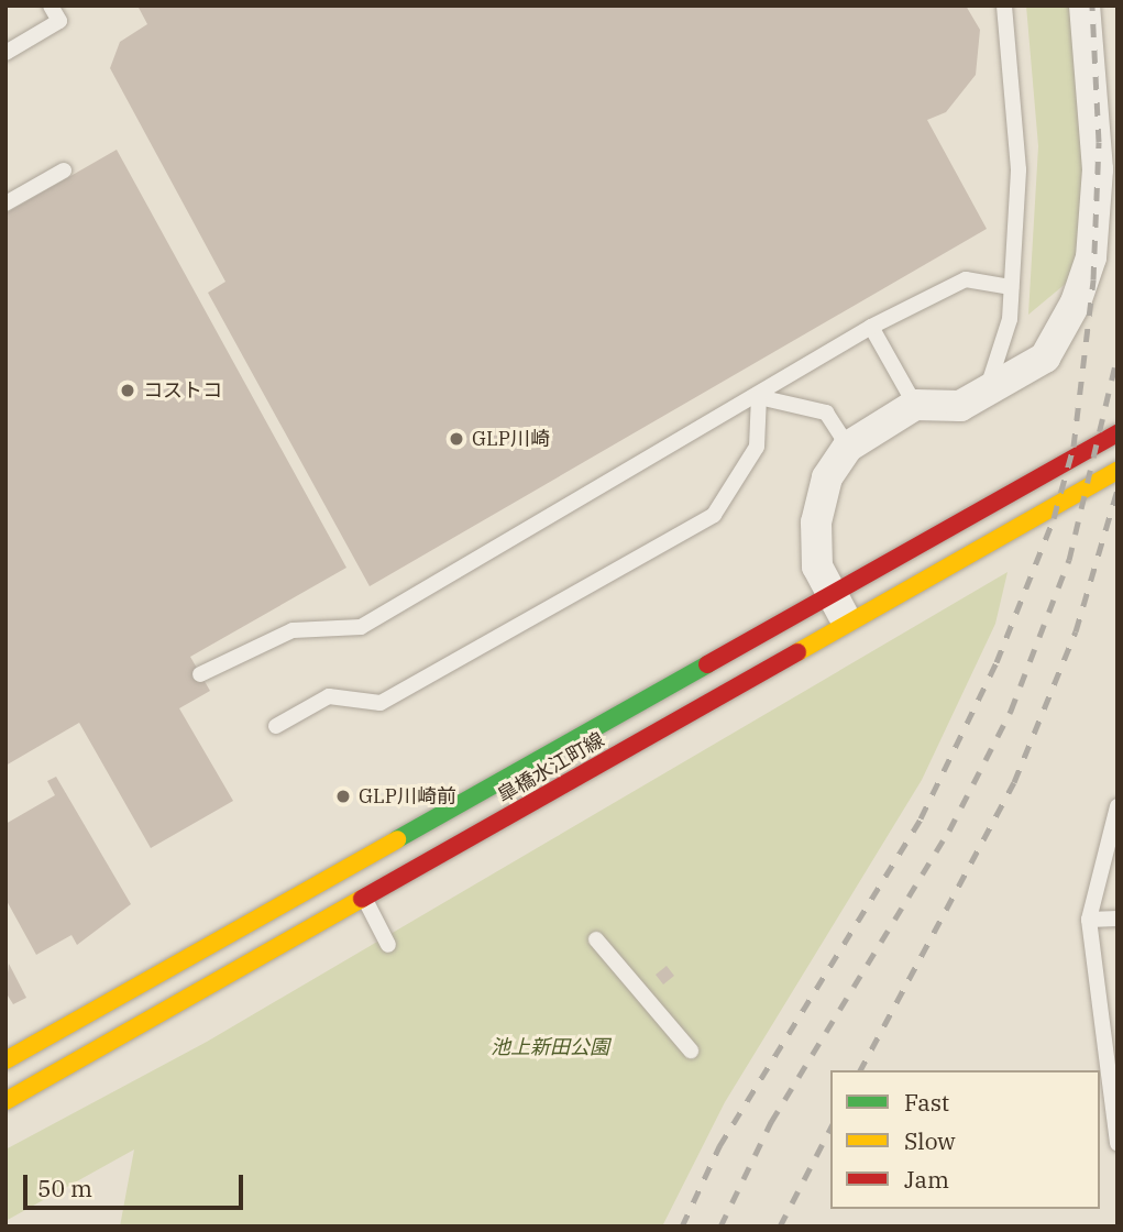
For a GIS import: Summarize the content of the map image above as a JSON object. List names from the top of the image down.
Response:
{
  "streets": {
    "street": ["皐橋水江町線"]
  },
  "parks": ["池上新田公園"],
  "places": ["コストコ", "GLP川崎", "GLP川崎前"],
  "legend": ["Fast", "Slow", "Jam"],
  "scale_bar": "50 m"
}
